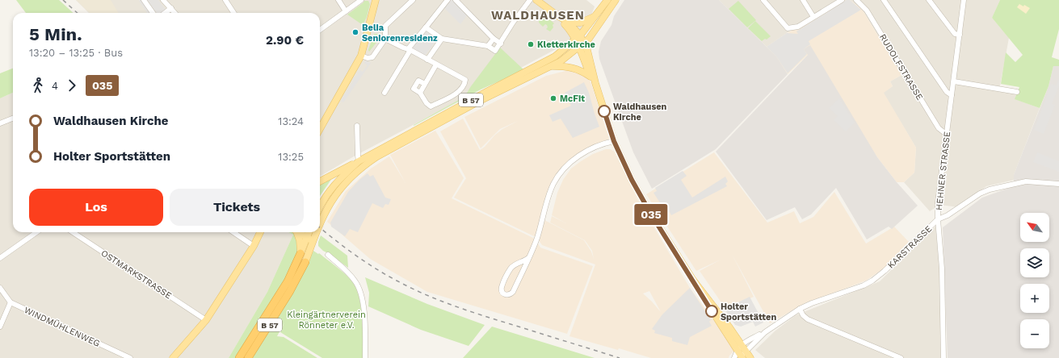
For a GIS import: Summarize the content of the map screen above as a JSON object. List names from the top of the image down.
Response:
{
  "streets": {
    "highway": ["B 57"],
    "street": [
      "RUDOLFSTRASSE",
      "HEHNER STRASSE",
      "KARSTRASSE",
      "OSTMARKSTRASSE",
      "WINDMÜHLENWEG"
    ]
  },
  "crossings": [
    ["RUDOLFSTRASSE", "HEHNER STRASSE"],
    ["HEHNER STRASSE", "KARSTRASSE"]
  ],
  "districts": ["WALDHAUSEN"],
  "parks": ["Kleingärtnerverein Rönneter e.V."],
  "places": [
    "Belia Seniorenresidenz",
    "Kletterkirche",
    "McFit",
    "Waldhausen Kirche",
    "Holter Sportstätten"
  ],
  "lines": ["bus line 035"],
  "north": "top left",
  "page": {
    "on_map": "035",
    "heading": ["5 Min.", "13:20 – 13:25 · Bus", "2.90 €"],
    "legs": ["4", "035"],
    "list": [
      {
        "name": "Waldhausen Kirche",
        "value": "13:24"
      },
      {
        "name": "Holter Sportstätten",
        "value": "13:25"
      }
    ],
    "buttons": ["Los", "Tickets"],
    "map_buttons": ["+", "−"]
  }
}
